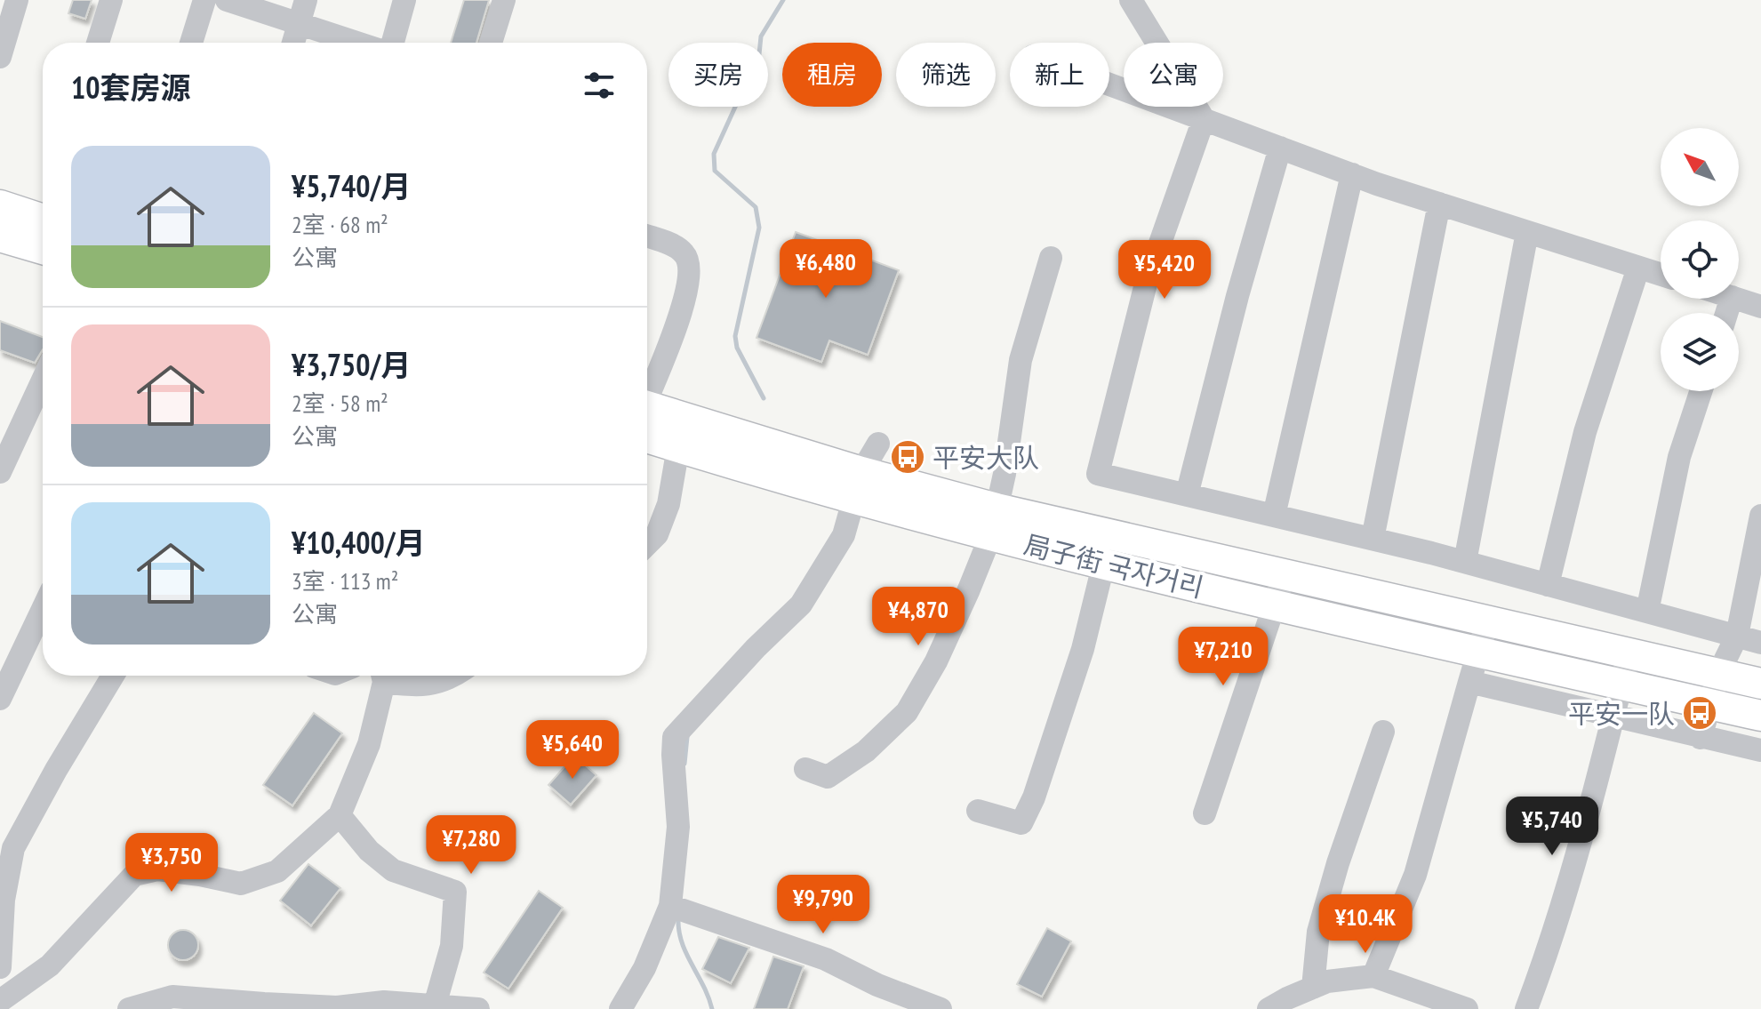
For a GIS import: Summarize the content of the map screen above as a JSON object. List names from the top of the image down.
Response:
{
  "streets": {
    "main road": ["局子街 국자거리"]
  },
  "places": {
    "bus stop": ["平安大队", "平安一队"]
  },
  "north": "top left",
  "page": {
    "chip": [
      "买房",
      "租房",
      "筛选",
      "新上",
      "公寓"
    ],
    "heading": "10套房源",
    "list": [
      {
        "name": "¥5,740/月",
        "note": "2室 · 68 m² · 公寓"
      },
      {
        "name": "¥3,750/月",
        "note": "2室 · 58 m² · 公寓"
      },
      {
        "name": "¥10,400/月",
        "note": "3室 · 113 m² · 公寓"
      }
    ],
    "price": [
      "¥6,480",
      "¥5,420",
      "¥4,870",
      "¥7,210",
      "¥5,640",
      "¥5,740",
      "¥7,280",
      "¥3,750",
      "¥9,790",
      "¥10.4K"
    ]
  }
}
